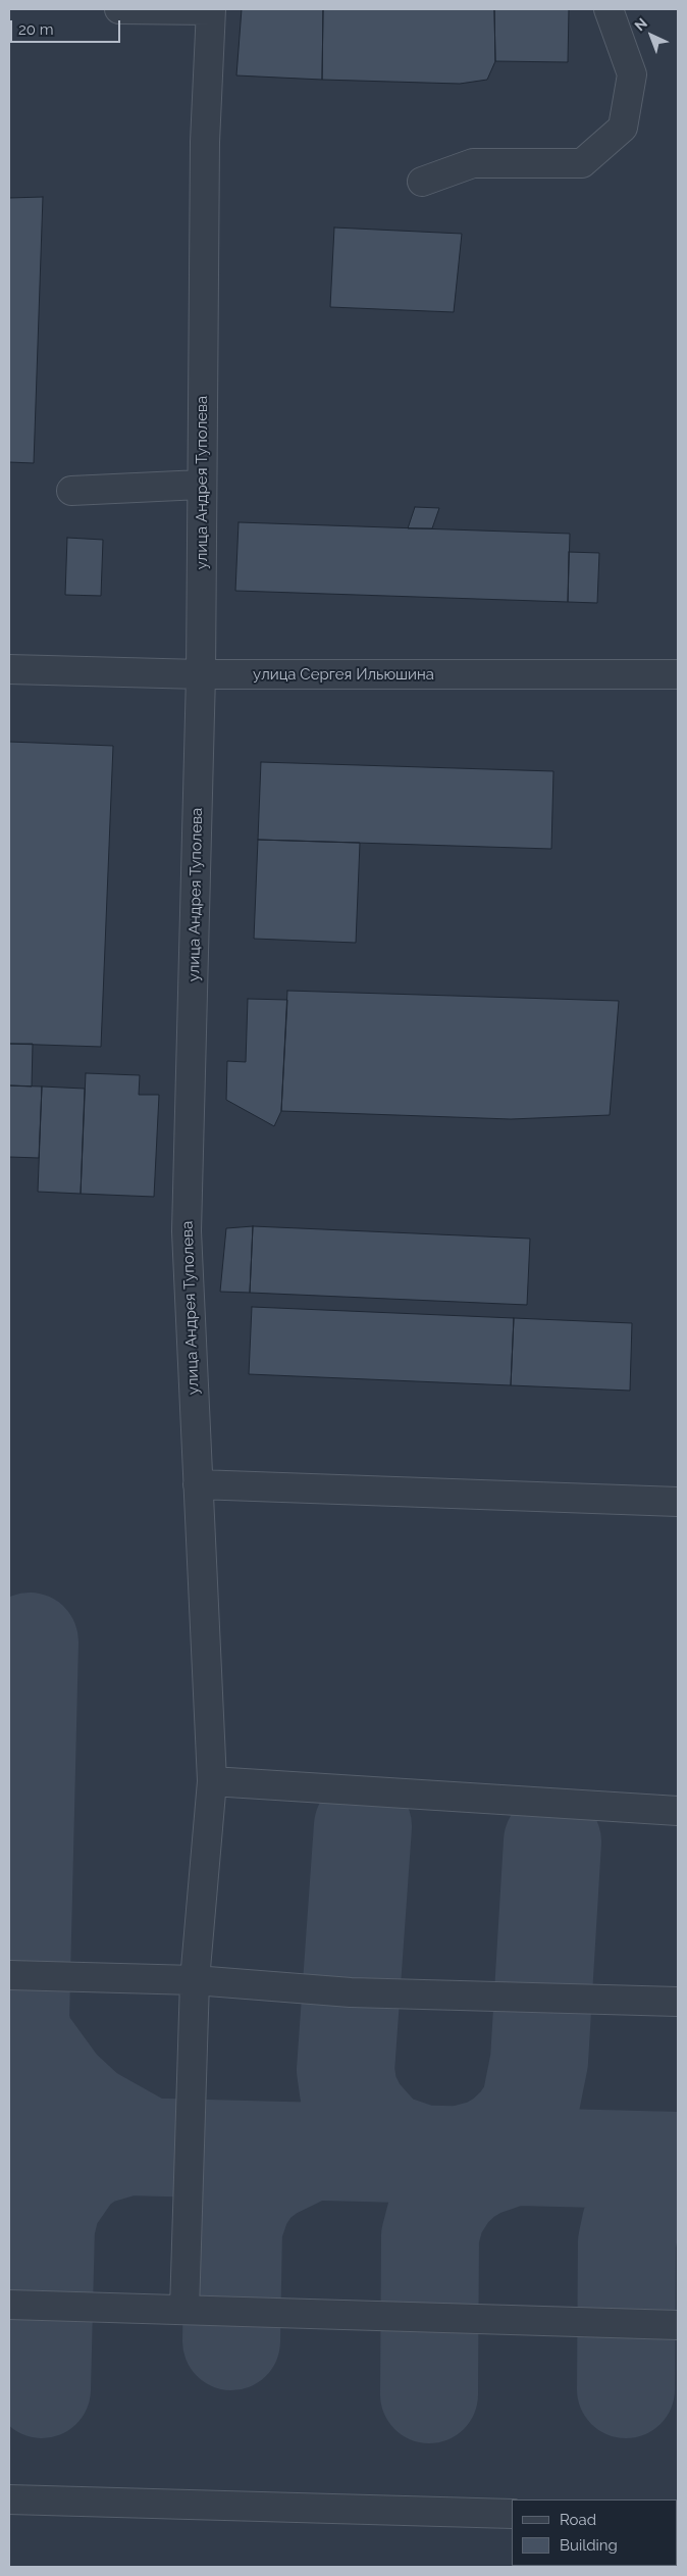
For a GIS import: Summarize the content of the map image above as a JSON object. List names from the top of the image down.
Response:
{
  "streets": {
    "street": ["улица Андрея Туполева", "улица Сергея Ильюшина"]
  },
  "crossings": [
    ["улица Андрея Туполева", "улица Сергея Ильюшина"]
  ],
  "legend": ["Road", "Building"],
  "scale_bar": "20 m",
  "north": "top left"
}
